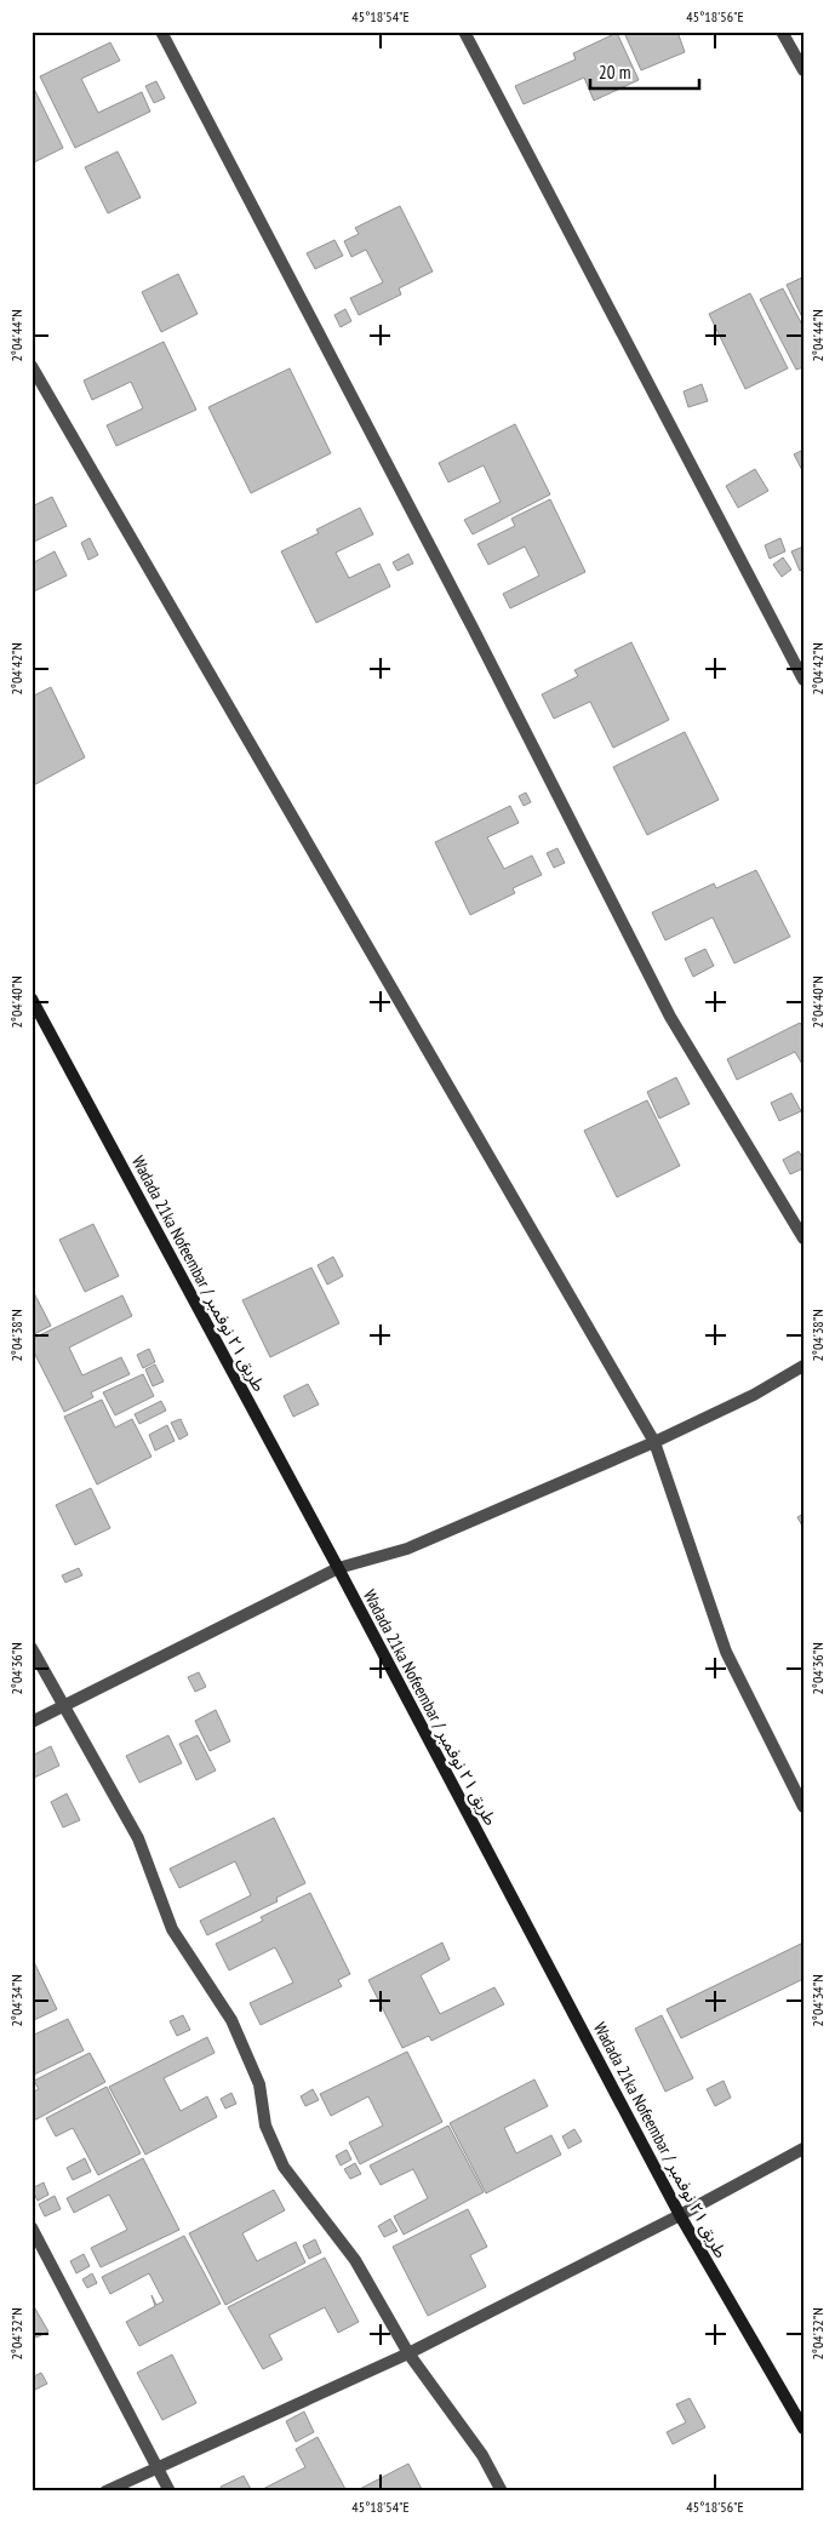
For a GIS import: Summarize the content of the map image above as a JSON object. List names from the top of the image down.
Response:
{
  "streets": {
    "street": ["Wadada 21ka Nofeembar / طريق ٢١ نوفمبر"]
  },
  "scale_bar": "20 m",
  "coordinates": [
    "45°18'54\"E",
    "45°18'56\"E",
    "2°04'44\"N",
    "2°04'42\"N",
    "2°04'40\"N",
    "2°04'38\"N",
    "2°04'36\"N",
    "2°04'34\"N",
    "2°04'32\"N"
  ]
}
